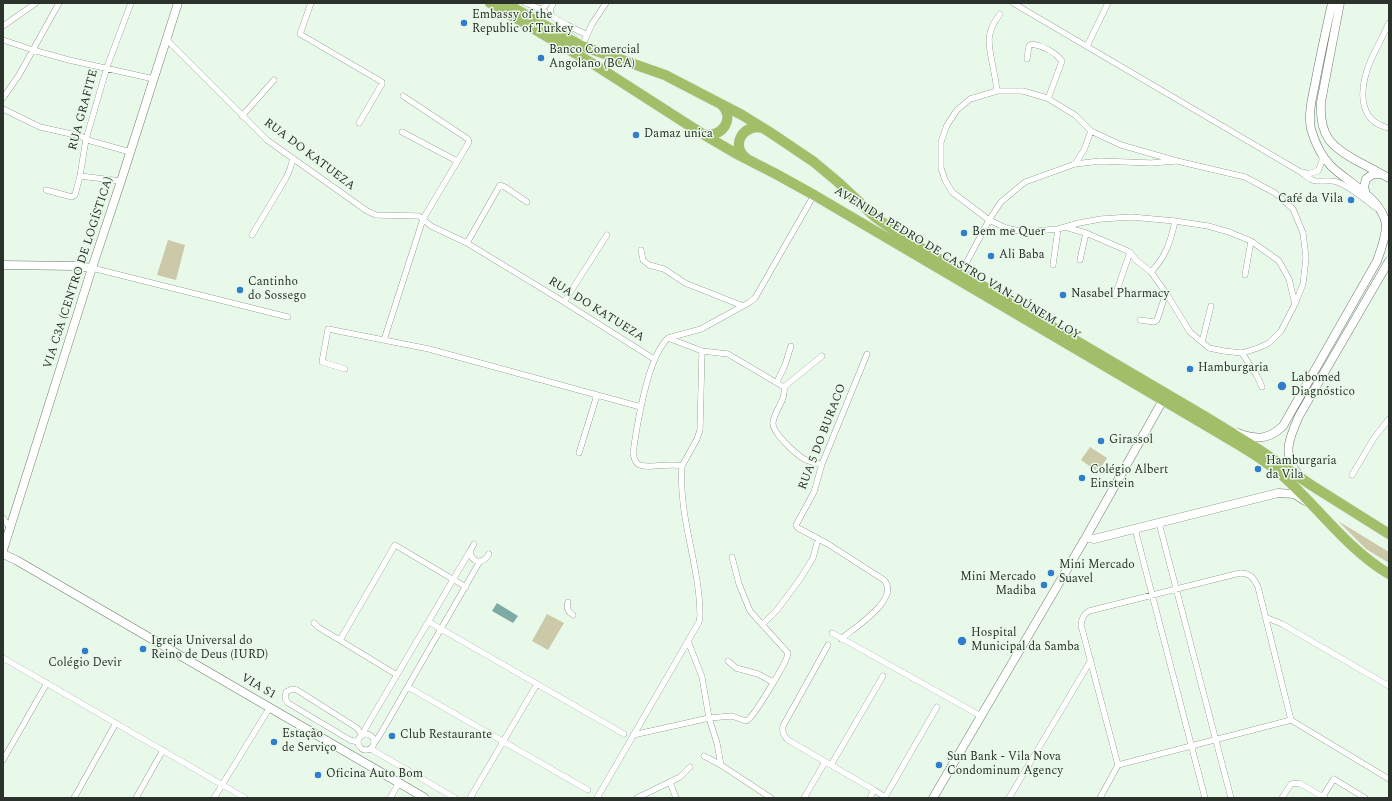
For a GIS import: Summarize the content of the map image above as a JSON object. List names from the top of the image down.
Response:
{
  "streets": {
    "highway": ["AVENIDA PEDRO DE CASTRO VAN-DÚNEM LOY"],
    "street": [
      "RUA GRAFITE",
      "RUA DO KATUEZA",
      "VIA C3A (CENTRO DE LOGÍSTICA)",
      "RUA 5 DO BURACO",
      "VIA S1"
    ]
  },
  "crossings": [
    ["RUA DO KATUEZA", "VIA C3A (CENTRO DE LOGÍSTICA)"]
  ],
  "places": [
    "Embassy of the Republic of Turkey",
    "Banco Comercial Angolano (BCA)",
    "Damaz unica",
    "Café da Vila",
    "Bem me Quer",
    "Ali Baba",
    "Cantinho do Sossego",
    "Nasabel Pharmacy",
    "Hamburgaria",
    "Labomed Diagnóstico",
    "Girassol",
    "Hamburgaria da Vila",
    "Colégio Albert Einstein",
    "Mini Mercado Suavel",
    "Mini Mercado Madiba",
    "Hospital Municipal da Samba",
    "Igreja Universal do Reino de Deus (IURD)",
    "Colégio Devir",
    "Club Restaurante",
    "Estação de Serviço",
    "Sun Bank - Vila Nova Condominum Agency",
    "Oficina Auto Bom"
  ]
}
